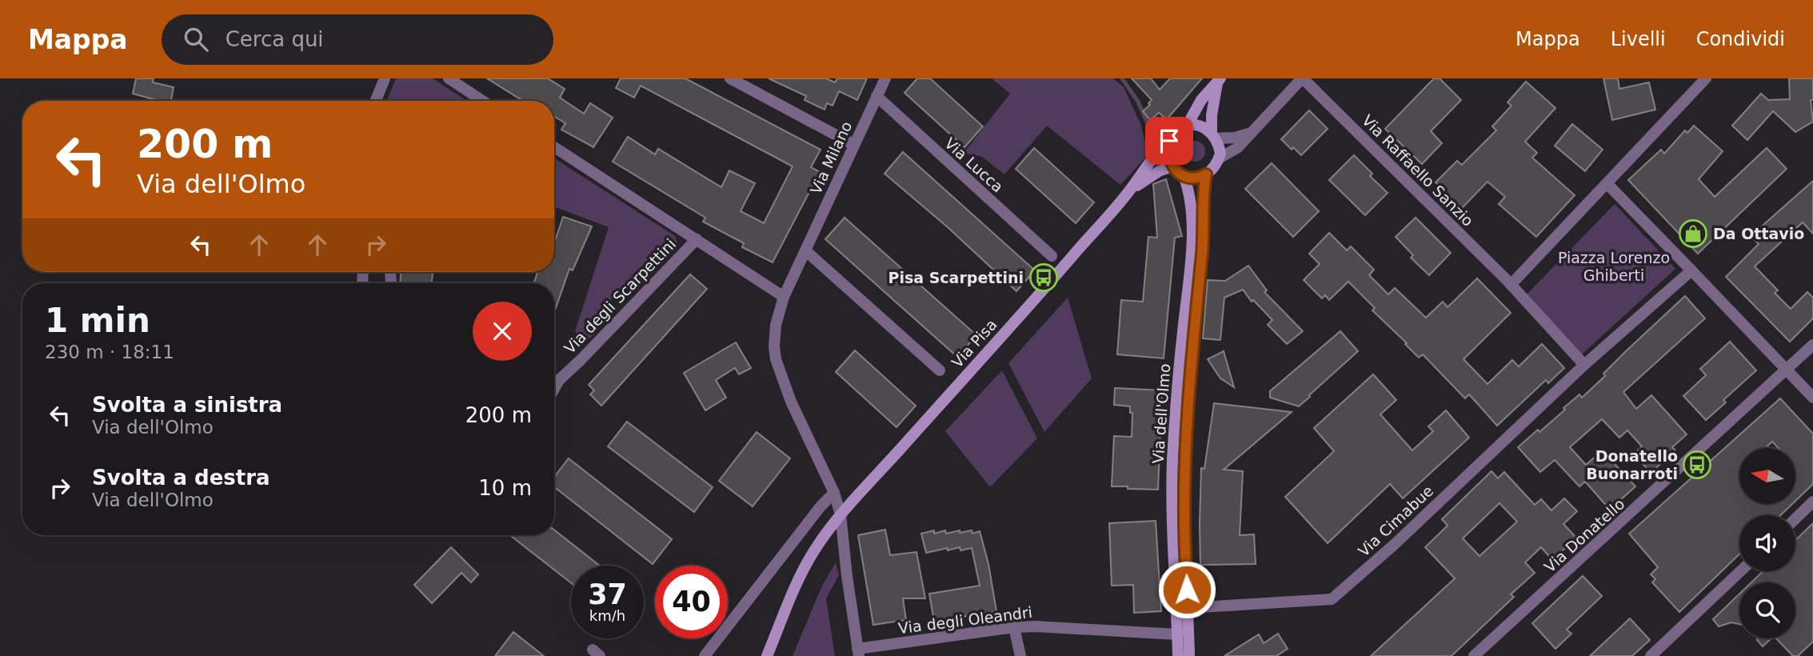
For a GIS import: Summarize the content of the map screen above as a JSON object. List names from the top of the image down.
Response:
{
  "streets": {
    "main road": ["Via Pisa", "Via dell'Olmo"],
    "street": [
      "Via Milano",
      "Via Lucca",
      "Via Raffaello Sanzio",
      "Via degli Scarpettini",
      "Via Cimabue",
      "Via Donatello",
      "Via degli Oleandri"
    ]
  },
  "crossings": [
    ["Via Milano", "Via Lucca"],
    ["Via Pisa", "Via dell'Olmo"],
    ["Via dell'Olmo", "Via Cimabue"],
    ["Via dell'Olmo", "Via degli Oleandri"]
  ],
  "parks": ["Piazza Lorenzo Ghiberti"],
  "places": {
    "shop": ["Da Ottavio"],
    "bus stop": ["Pisa Scarpettini", "Donatello Buonarroti"]
  },
  "north": "left",
  "page": {
    "header": "Mappa",
    "search": "Cerca qui",
    "nav": ["Mappa", "Livelli", "Condividi"],
    "turn": ["200 m", "Via dell'Olmo"],
    "heading": ["1 min", "230 m · 18:11"],
    "list": [
      {
        "name": "Svolta a sinistra",
        "note": "Via dell'Olmo",
        "value": "200 m"
      },
      {
        "name": "Svolta a destra",
        "note": "Via dell'Olmo",
        "value": "10 m"
      }
    ],
    "speed": "37 km/h",
    "limit": "40"
  }
}
